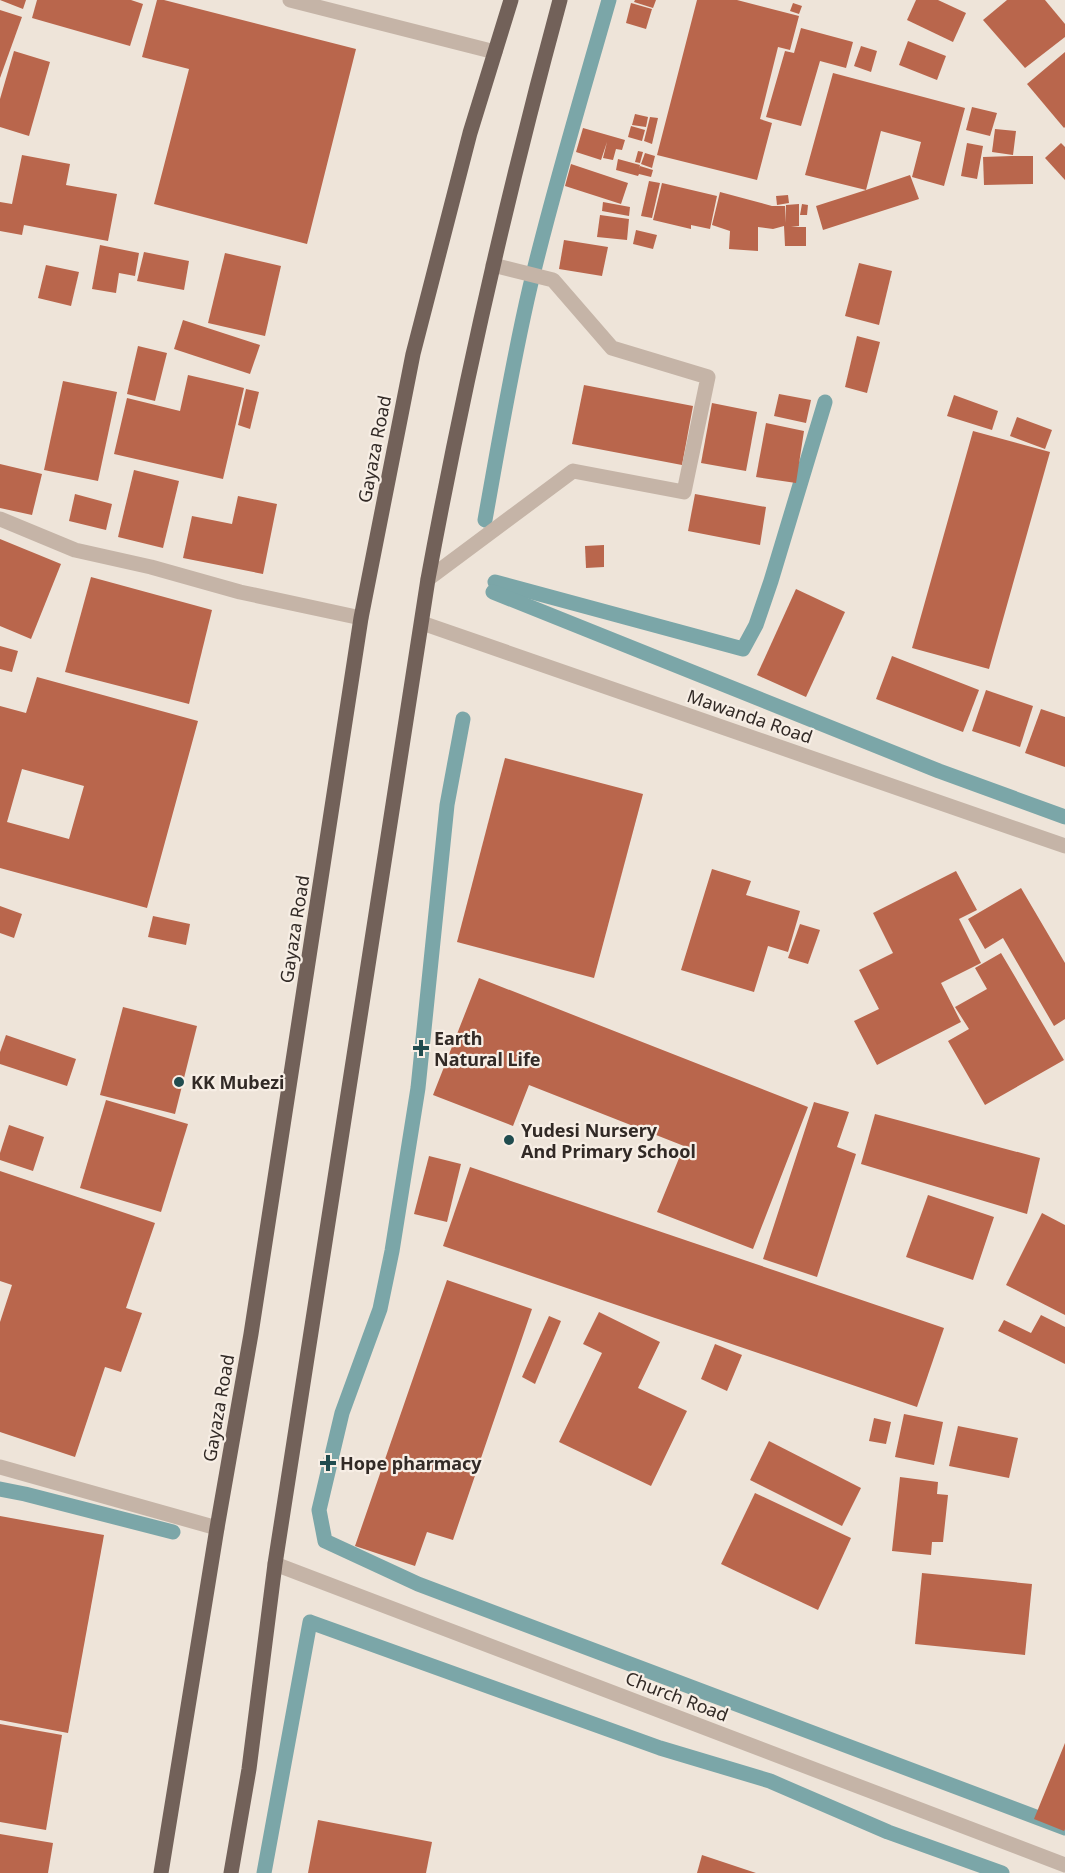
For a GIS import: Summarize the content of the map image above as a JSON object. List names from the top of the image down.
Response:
{
  "streets": {
    "main road": ["Gayaza Road"],
    "street": ["Mawanda Road", "Church Road"]
  },
  "places": {
    "health": ["Earth Natural Life", "Hope pharmacy"],
    "other": ["KK Mubezi", "Yudesi Nursery And Primary School"]
  }
}
